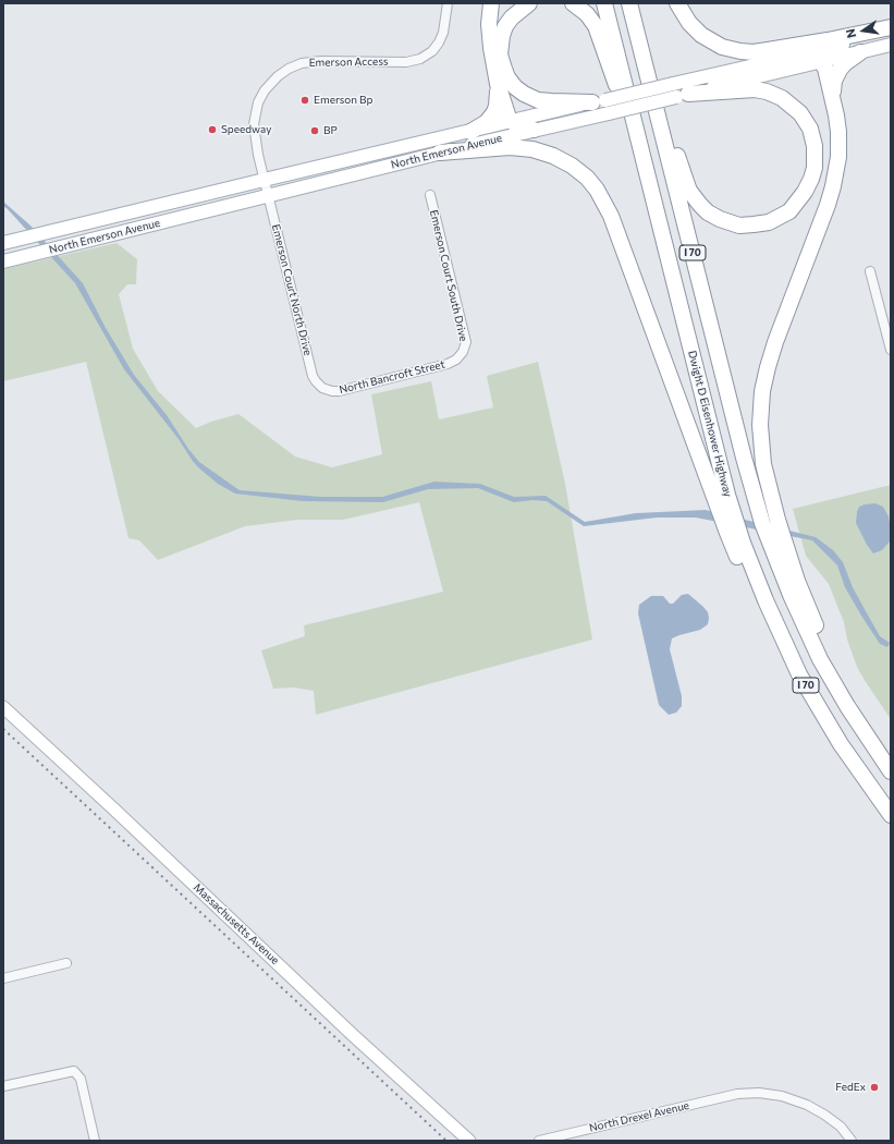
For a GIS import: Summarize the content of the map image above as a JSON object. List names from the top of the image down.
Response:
{
  "streets": {
    "highway": ["I 70", "Dwight D Eisenhower Highway"],
    "main road": ["North Emerson Avenue", "Massachusetts Avenue"],
    "street": [
      "Emerson Access",
      "Emerson Court South Drive",
      "Emerson Court North Drive",
      "North Bancroft Street",
      "North Drexel Avenue"
    ]
  },
  "crossings": [
    ["Emerson Access", "North Emerson Avenue"],
    ["Emerson Access", "Emerson Court North Drive"],
    ["North Emerson Avenue", "Emerson Court North Drive"],
    ["I 70", "Dwight D Eisenhower Highway"],
    ["Emerson Court South Drive", "North Bancroft Street"],
    ["Emerson Court North Drive", "North Bancroft Street"]
  ],
  "places": [
    "Emerson Bp",
    "Speedway",
    "BP",
    "FedEx"
  ],
  "north": "left"
}
